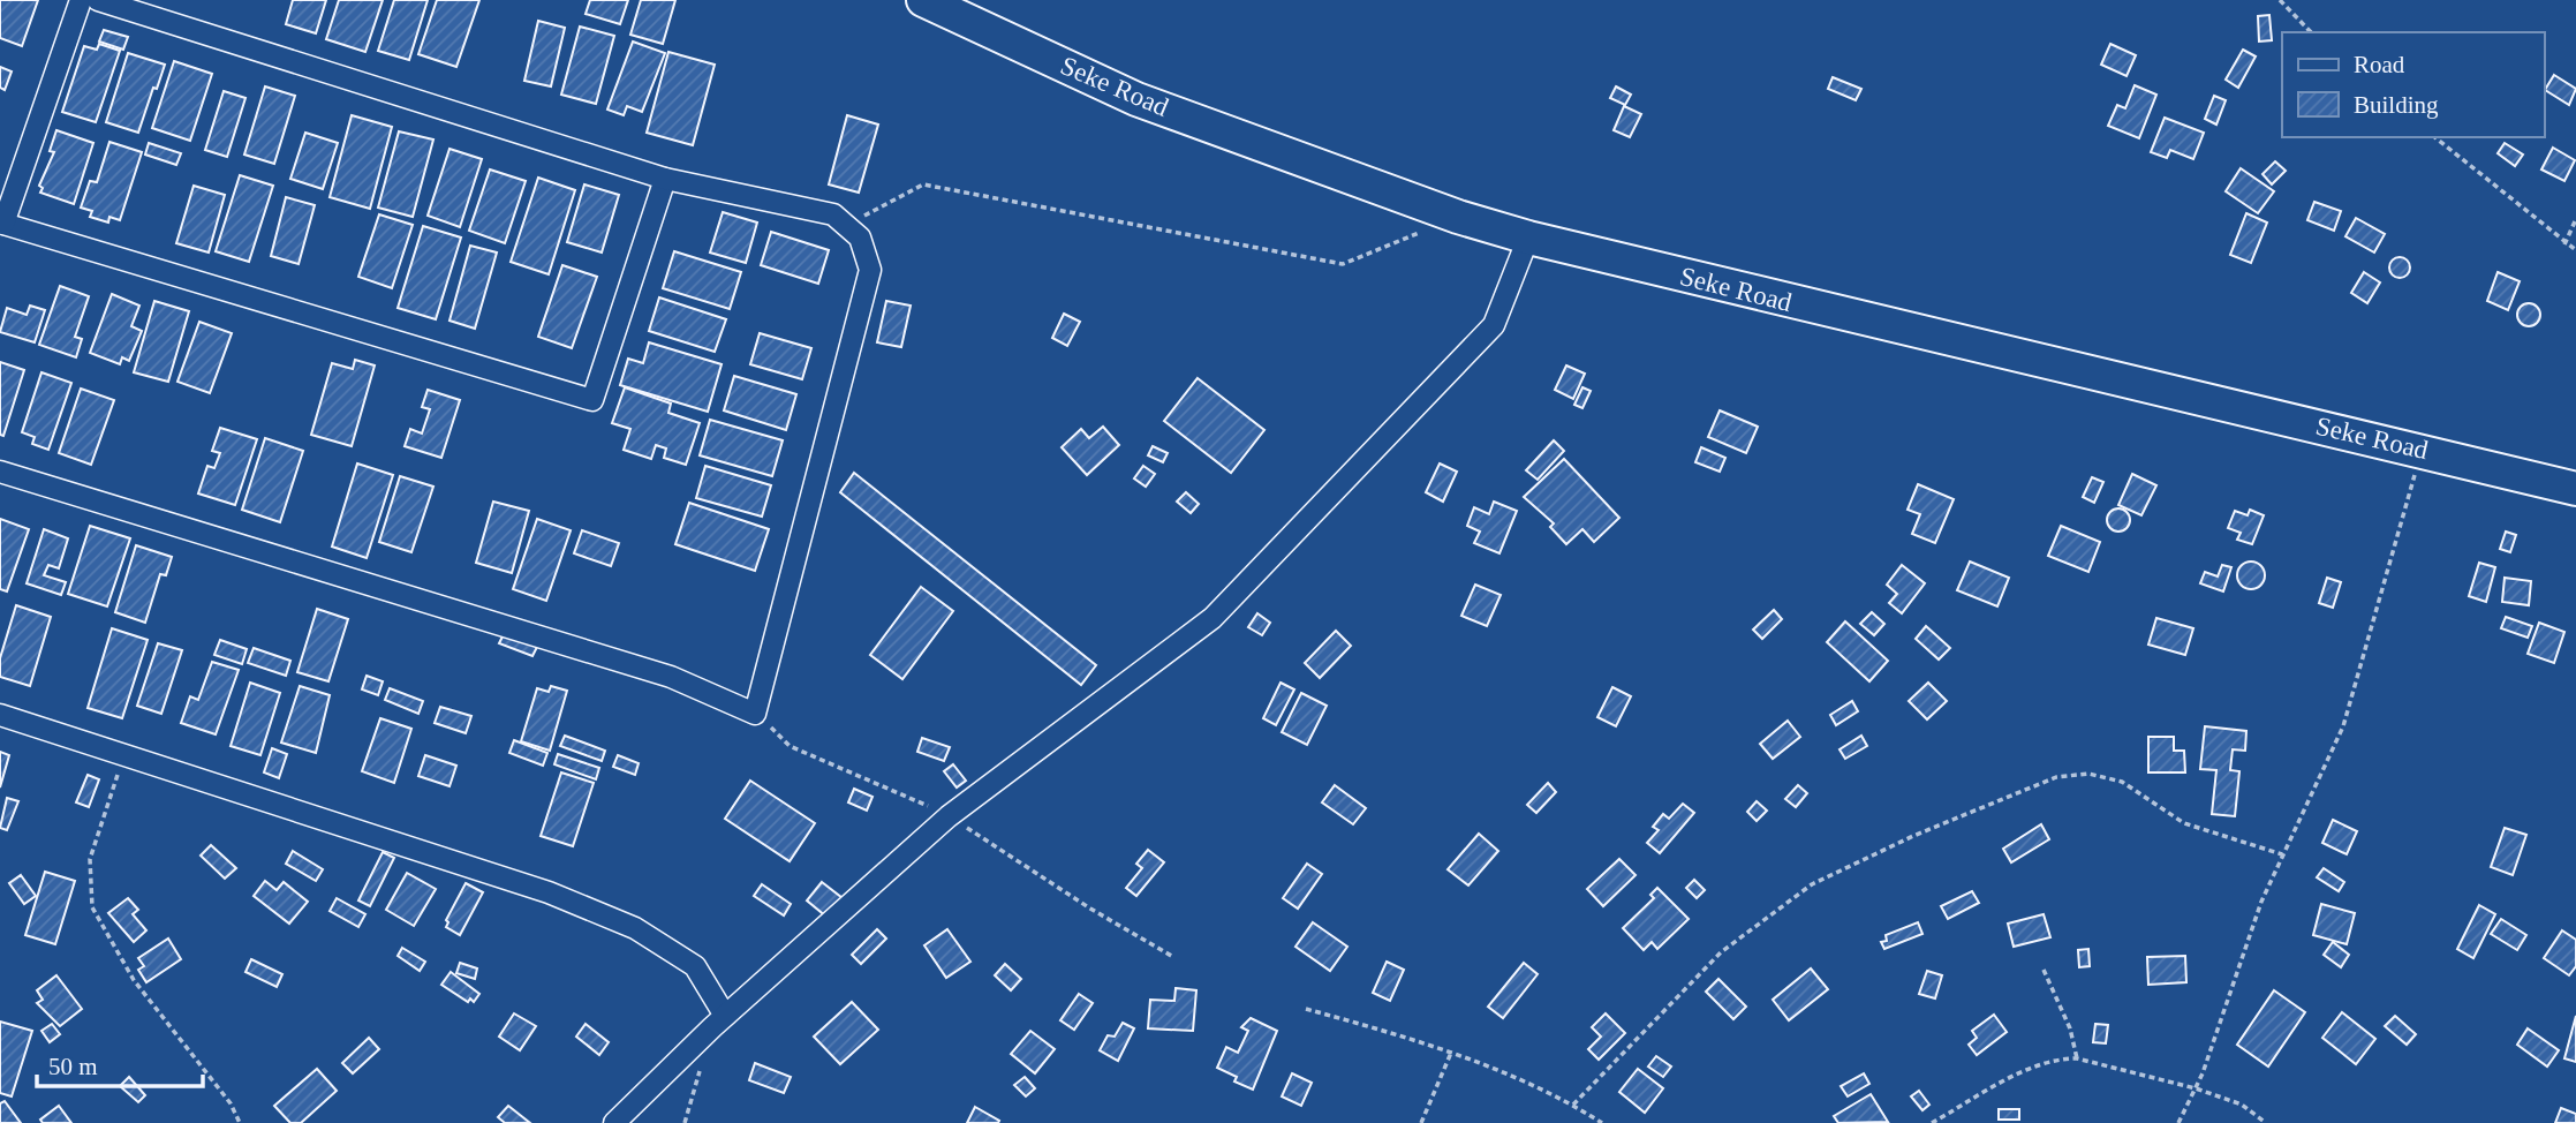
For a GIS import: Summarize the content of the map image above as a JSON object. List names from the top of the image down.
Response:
{
  "streets": {
    "main road": ["Seke Road"]
  },
  "legend": ["Road", "Building"],
  "scale_bar": "50 m"
}
